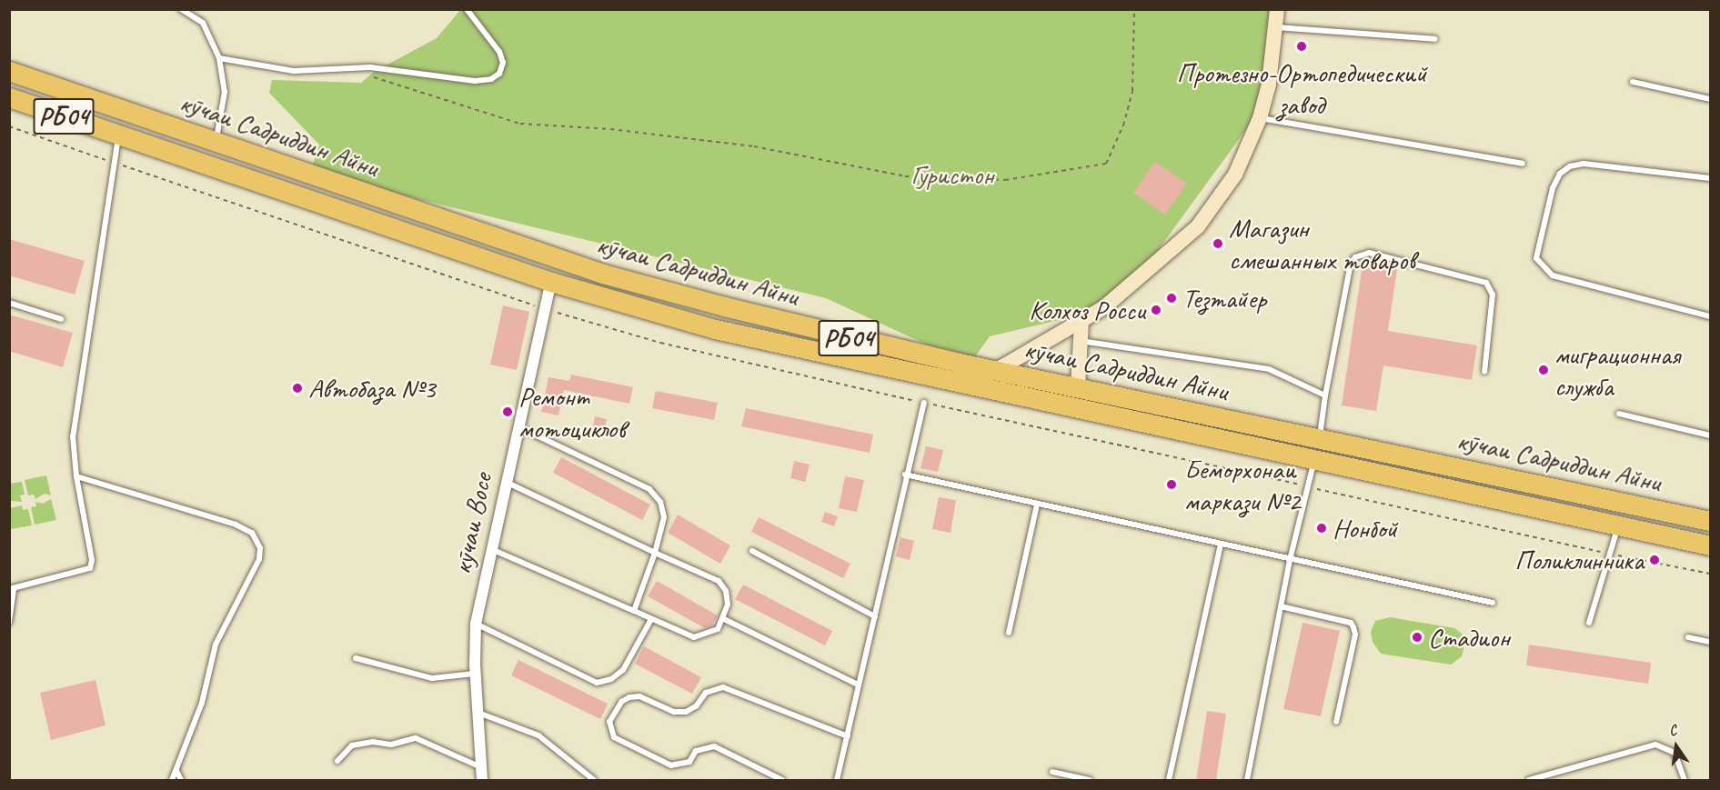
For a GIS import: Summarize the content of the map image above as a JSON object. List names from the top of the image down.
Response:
{
  "streets": {
    "highway": ["РБ04", "кӯчаи Садриддин Айни"],
    "street": ["кӯчаи Восе"]
  },
  "crossings": [
    ["РБ04", "кӯчаи Садриддин Айни"],
    ["кӯчаи Садриддин Айни", "кӯчаи Восе"]
  ],
  "parks": ["Гуристон"],
  "places": [
    "Протезно-Ортопедический завод",
    "Магазин смешанных товаров",
    "Тезтайер",
    "Колхоз Росси",
    "миграционная служба",
    "Автобаза №3",
    "Ремонт мотоциклов",
    "Беморхонаи маркази №2",
    "Нонбой",
    "Поликлинника",
    "Стадион"
  ],
  "north": "top"
}
